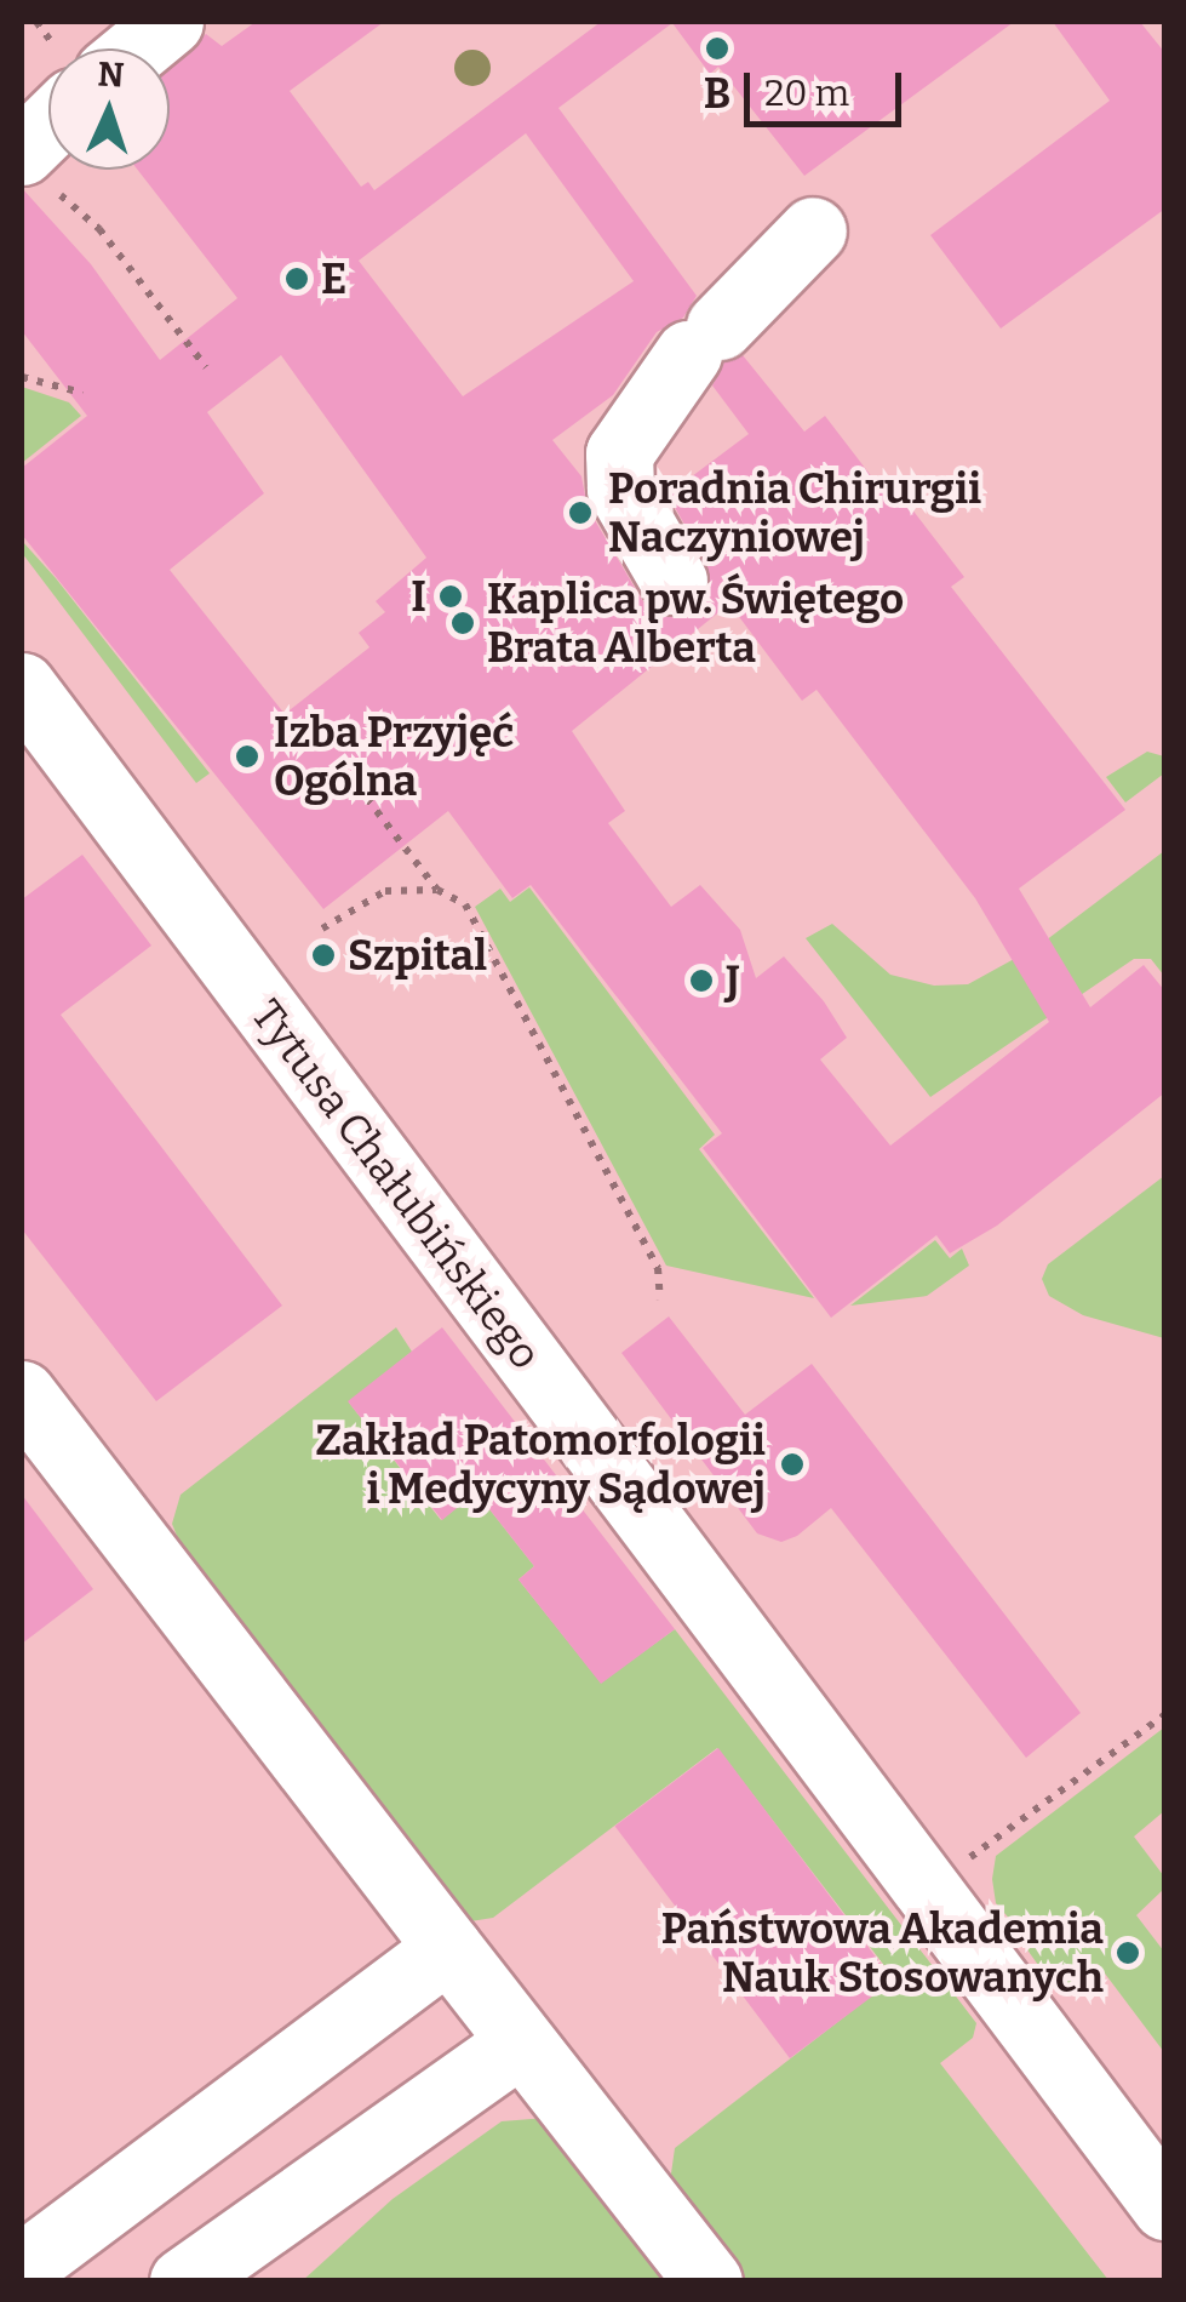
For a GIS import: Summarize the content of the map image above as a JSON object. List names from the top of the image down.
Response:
{
  "streets": {
    "street": ["Tytusa Chałubińskiego"]
  },
  "places": [
    "B",
    "E",
    "Poradnia Chirurgii Naczyniowej",
    "I",
    "Kaplica pw. Świętego Brata Alberta",
    "Izba Przyjęć Ogólna",
    "Szpital",
    "J",
    "Zakład Patomorfologii i Medycyny Sądowej",
    "Państwowa Akademia Nauk Stosowanych"
  ],
  "scale_bar": "20 m",
  "north": "top"
}
